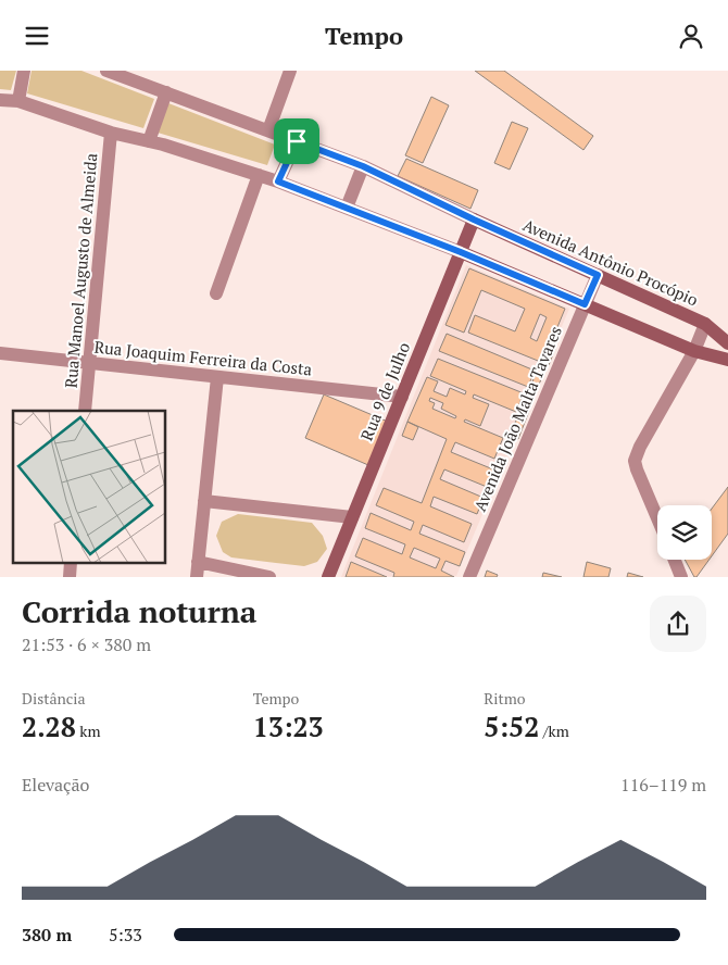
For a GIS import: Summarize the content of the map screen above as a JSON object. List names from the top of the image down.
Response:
{
  "streets": {
    "street": [
      "Avenida Antônio Procópio",
      "Rua Manoel Augusto de Almeida",
      "Rua Joaquim Ferreira da Costa",
      "Rua 9 de Julho",
      "Avenida João Malta Tavares"
    ]
  },
  "crossings": [
    ["Avenida Antônio Procópio", "Rua 9 de Julho"],
    ["Avenida Antônio Procópio", "Avenida João Malta Tavares"],
    ["Rua Manoel Augusto de Almeida", "Rua Joaquim Ferreira da Costa"],
    ["Rua Joaquim Ferreira da Costa", "Rua 9 de Julho"]
  ],
  "page": {
    "header": "Tempo",
    "heading": ["Corrida noturna", "21:53 · 6 × 380 m"],
    "stats": [
      ["Distância", "2.28 km"],
      ["Tempo", "13:23"],
      ["Ritmo", "5:52 /km"]
    ],
    "chart": ["Elevação", "116–119 m"],
    "list": [
      {
        "name": "380 m",
        "note": "5:33"
      }
    ]
  }
}
